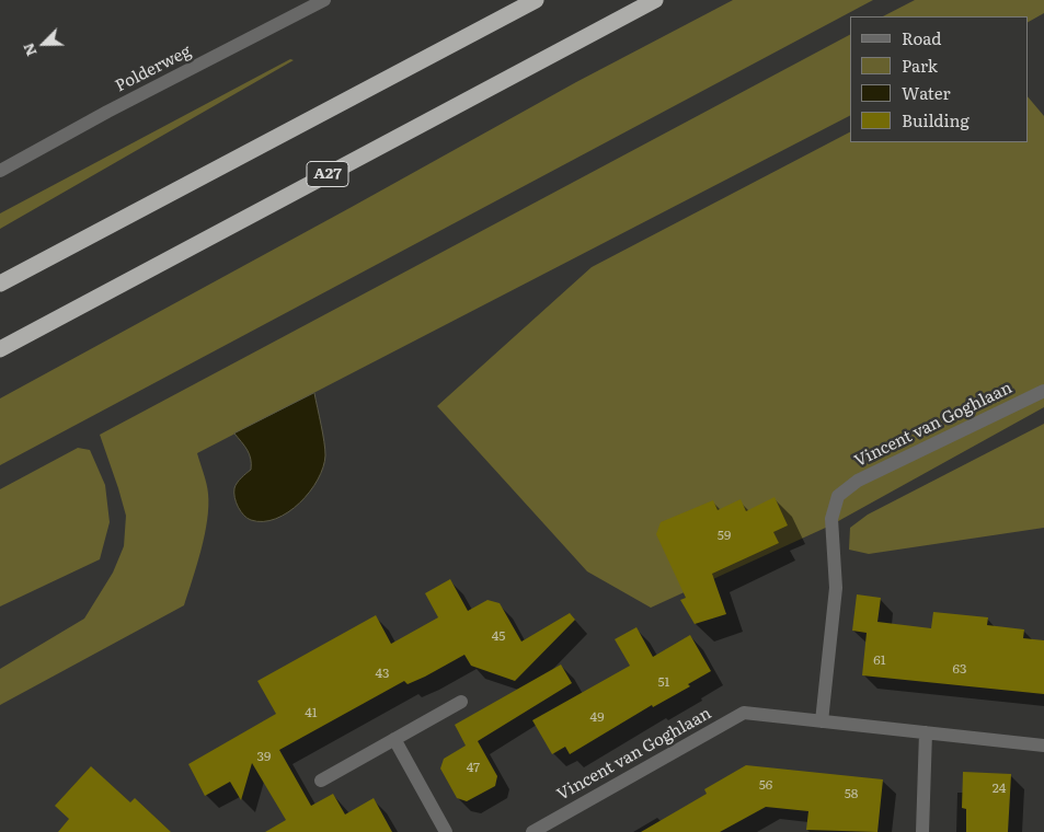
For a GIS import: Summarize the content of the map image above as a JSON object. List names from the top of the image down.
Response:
{
  "streets": {
    "highway": ["A27"],
    "street": ["Polderweg", "Vincent van Goghlaan"]
  },
  "house_numbers": [
    "59",
    "45",
    "61",
    "63",
    "43",
    "51",
    "41",
    "49",
    "39",
    "47",
    "56",
    "24",
    "58"
  ],
  "legend": [
    "Road",
    "Park",
    "Water",
    "Building"
  ],
  "north": "bottom left"
}
